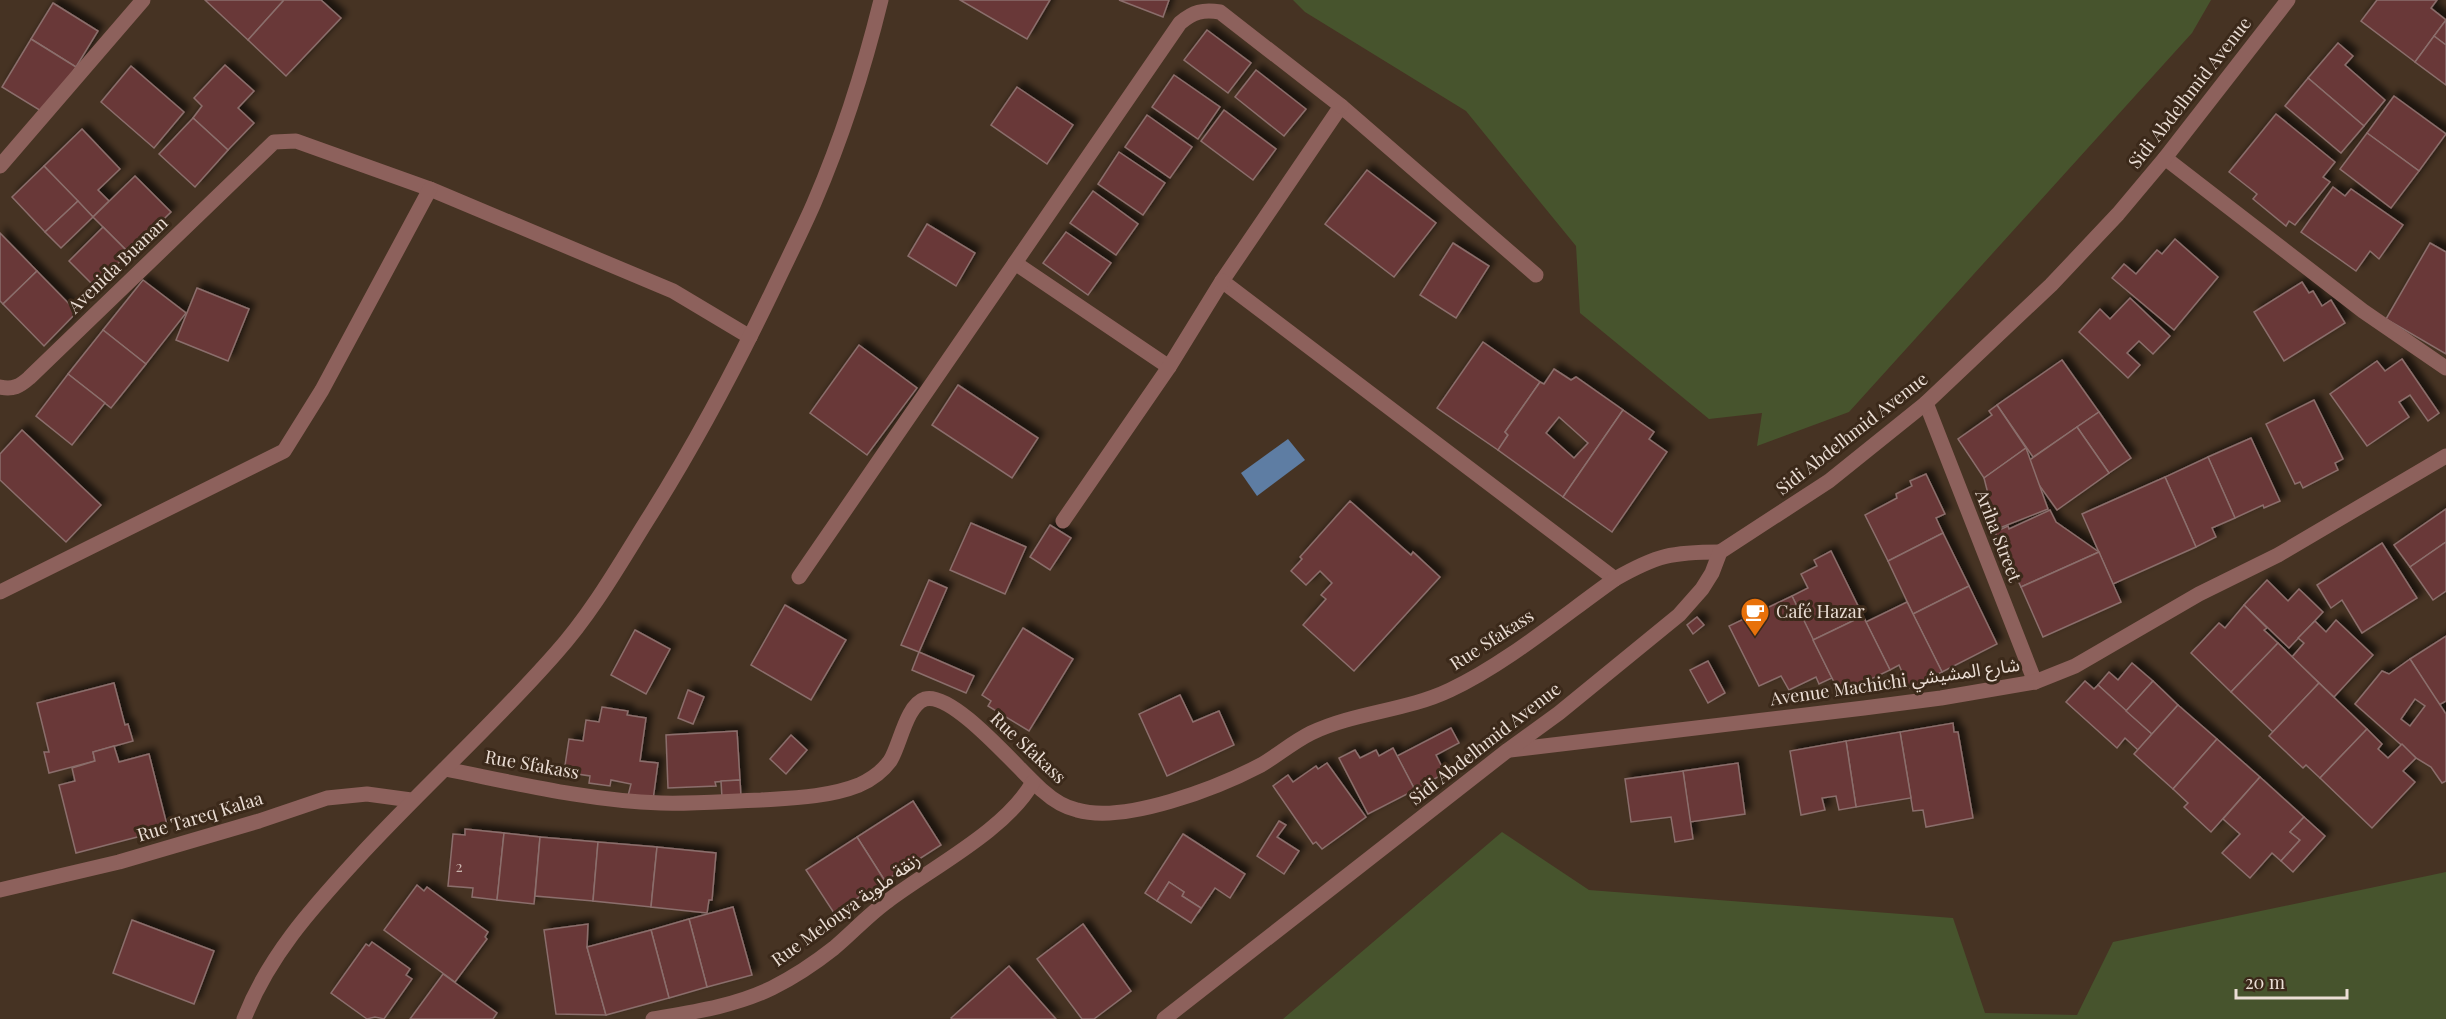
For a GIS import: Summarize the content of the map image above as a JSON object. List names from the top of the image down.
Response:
{
  "streets": {
    "street": [
      "Sidi Abdelhmid Avenue",
      "Avenida Buanan",
      "Ariha Street",
      "Rue Sfakass",
      "Avenue Machichi شارع المشيشي",
      "Rue Tareq Kalaa",
      "Rue Melouya زنقة ملوية"
    ]
  },
  "crossings": [
    ["Sidi Abdelhmid Avenue", "Ariha Street"],
    ["Sidi Abdelhmid Avenue", "Rue Sfakass"],
    ["Sidi Abdelhmid Avenue", "Avenue Machichi شارع المشيشي"],
    ["Ariha Street", "Avenue Machichi شارع المشيشي"],
    ["Rue Sfakass", "Rue Melouya زنقة ملوية"]
  ],
  "places": {
    "cafe": ["Café Hazar"]
  },
  "house_numbers": ["2"],
  "scale_bar": "20 m"
}
